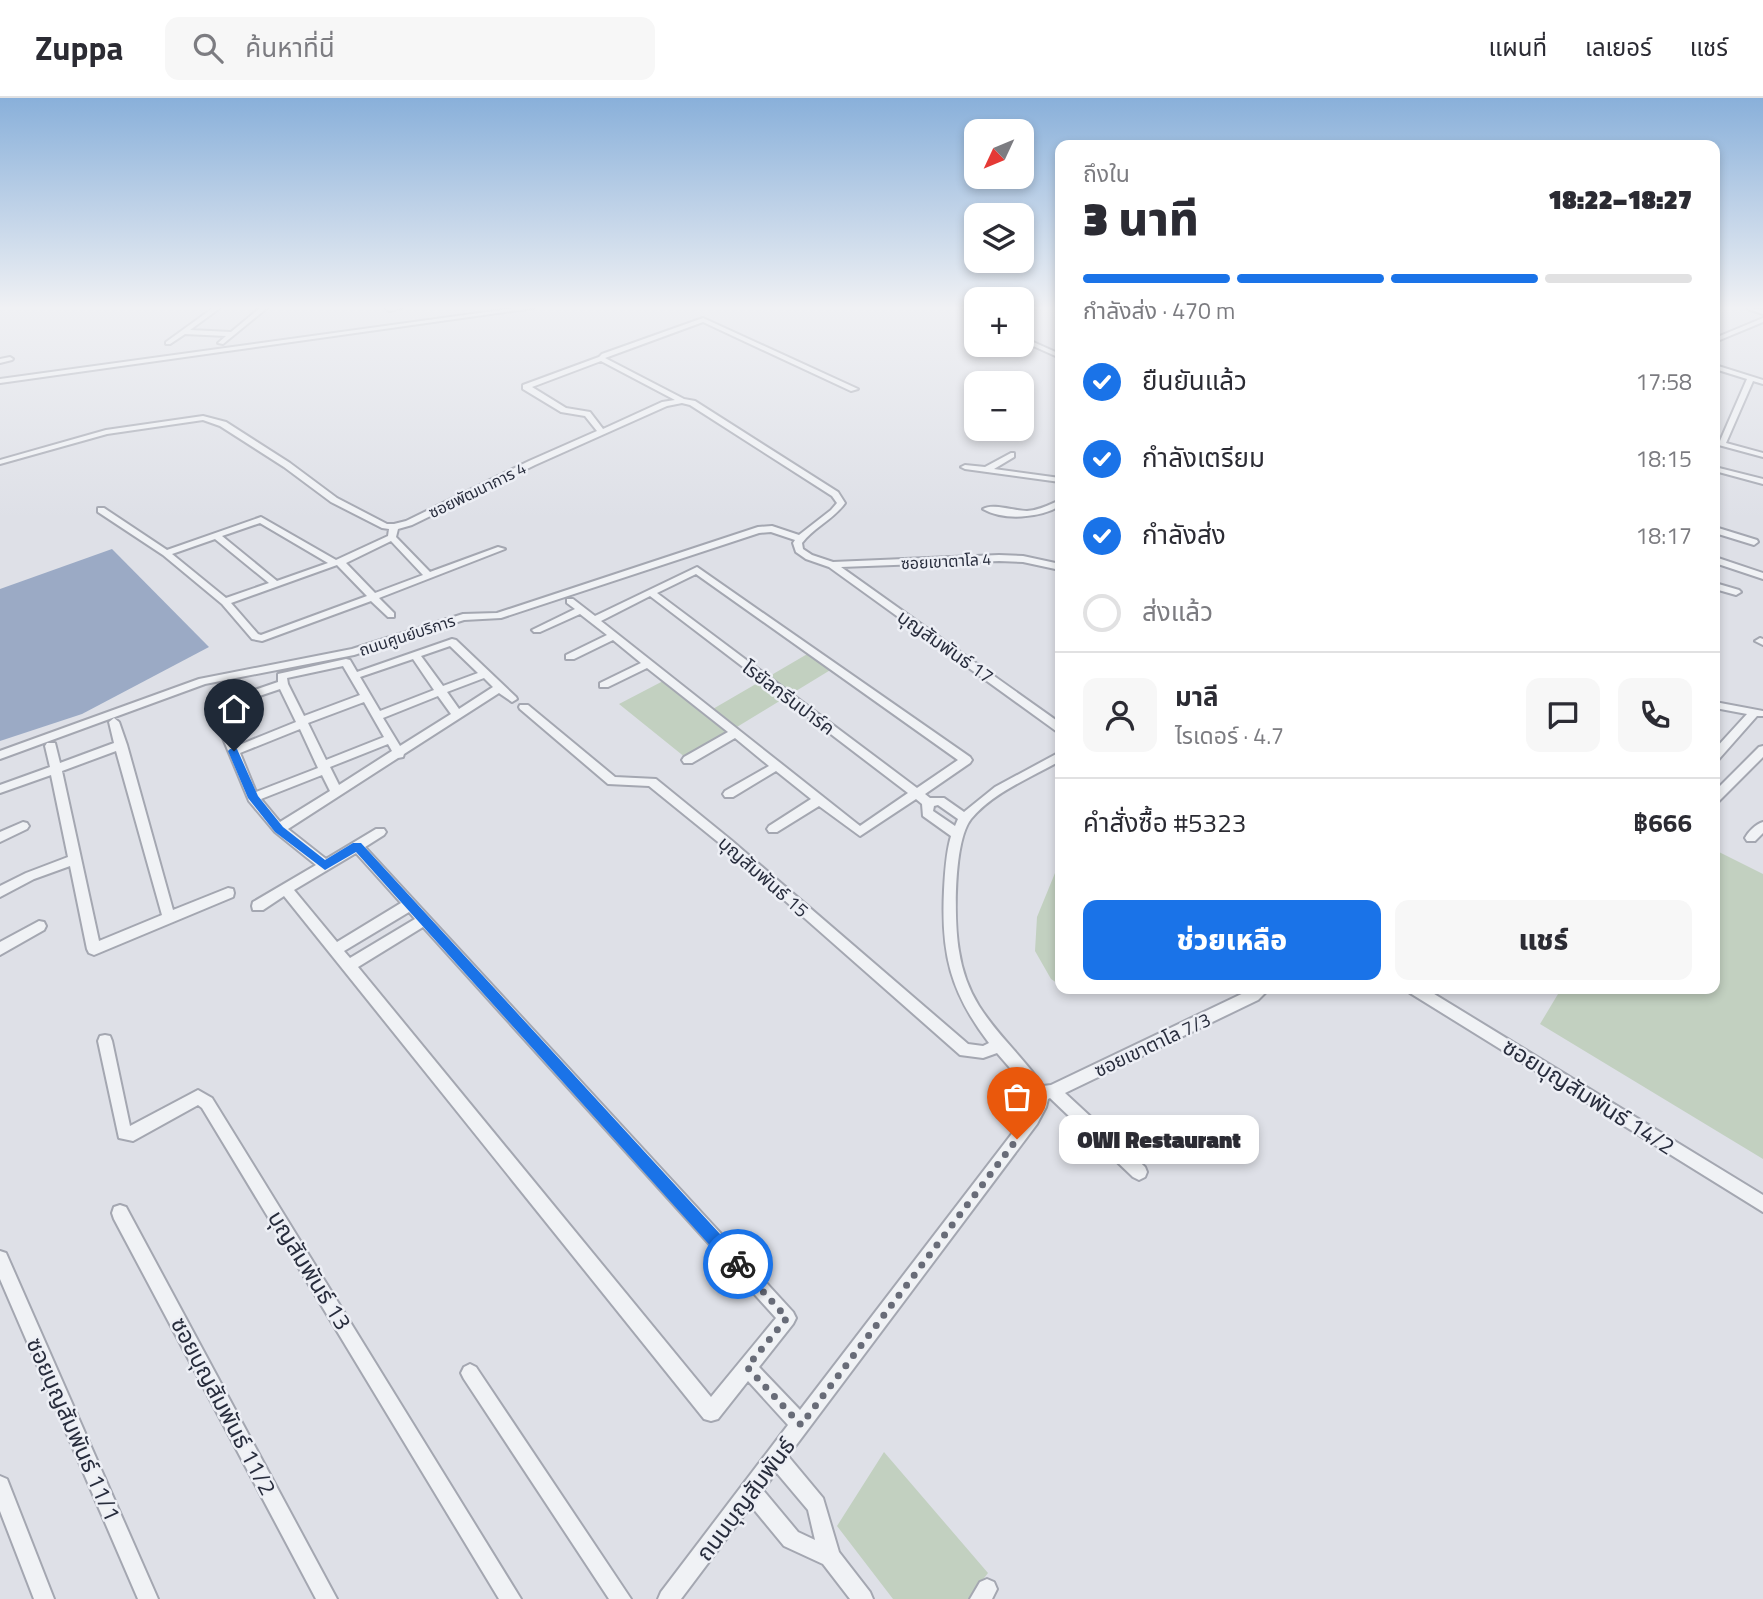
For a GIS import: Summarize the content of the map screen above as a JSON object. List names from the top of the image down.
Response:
{
  "streets": {
    "street": [
      "ซอยพัฒนาการ 4",
      "ซอยเขาตาโล 4",
      "ถนนศูนย์บริการ",
      "บุญสัมพันธ์ 17",
      "โรยัลกรีนปาร์ค",
      "บุญสัมพันธ์ 15",
      "ซอยเขาตาโล 7/3",
      "ซอยบุญสัมพันธ์ 14/2",
      "บุญสัมพันธ์ 13",
      "ซอยบุญสัมพันธ์ 11/2",
      "ซอยบุญสัมพันธ์ 11/1",
      "ถนนบุญสัมพันธ์"
    ]
  },
  "crossings": [
    ["ซอยเขาตาโล 4", "บุญสัมพันธ์ 17"],
    ["ซอยเขาตาโล 7/3", "ถนนบุญสัมพันธ์"]
  ],
  "places": ["OWI Restaurant"],
  "north": "bottom left",
  "page": {
    "header": "Zuppa",
    "search": "ค้นหาที่นี่",
    "nav": ["แผนที่", "เลเยอร์", "แชร์"],
    "map_buttons": ["+", "−"],
    "heading": ["3 นาที", "ถึงใน", "18:22–18:27"],
    "panel": [
      "มาลี",
      "ไรเดอร์ · 4.7",
      "คำสั่งซื้อ #5323",
      "฿666"
    ],
    "bar": "กำลังส่ง · 470 m",
    "list": [
      ["ยืนยันแล้ว", "17:58"],
      ["กำลังเตรียม", "18:15"],
      ["กำลังส่ง", "18:17"],
      "ส่งแล้ว"
    ],
    "buttons": ["ช่วยเหลือ", "แชร์"],
    "bubble": "OWI Restaurant"
  }
}
